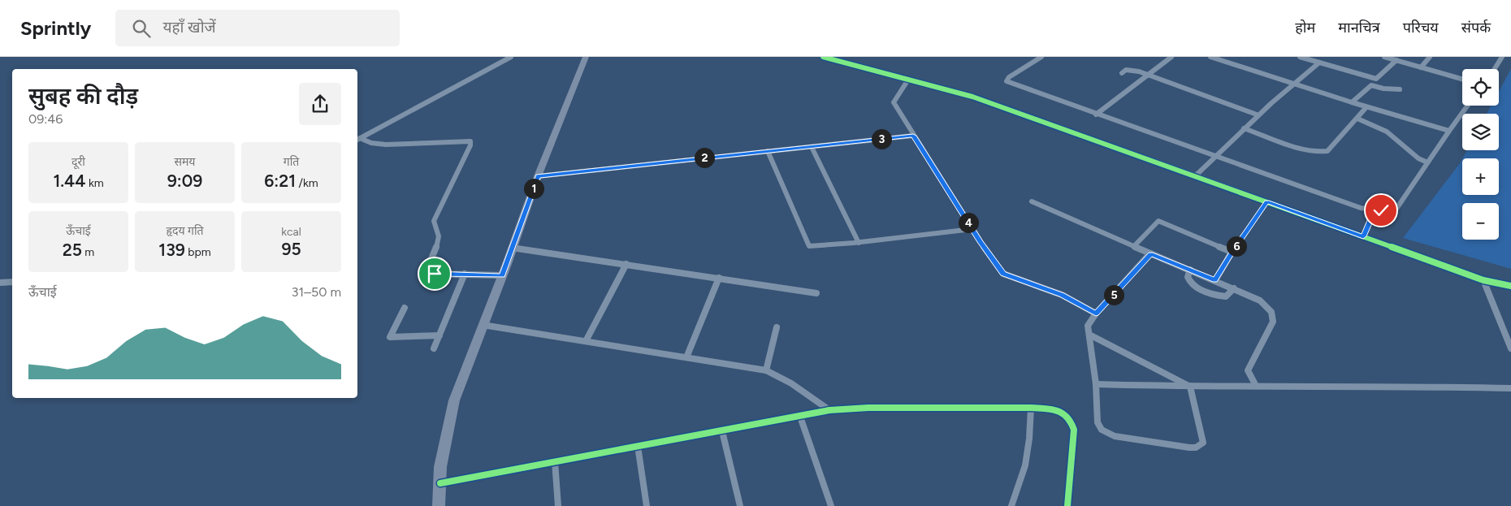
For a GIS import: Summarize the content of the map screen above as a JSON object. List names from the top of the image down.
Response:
{
  "page": {
    "header": "Sprintly",
    "search": "यहाँ खोजें",
    "nav": [
      "होम",
      "मानचित्र",
      "परिचय",
      "संपर्क"
    ],
    "map_buttons": ["+", "−"],
    "heading": ["सुबह की दौड़", "09:46"],
    "pins": [
      "3",
      "2",
      "1",
      "4",
      "6",
      "5"
    ],
    "stats": [
      ["दूरी", "1.44 km"],
      ["समय", "9:09"],
      ["गति", "6:21 /km"],
      ["ऊँचाई", "25 m"],
      ["हृदय गति", "139 bpm"],
      ["kcal", "95"]
    ],
    "chart": ["ऊँचाई", "31–50 m"]
  }
}
